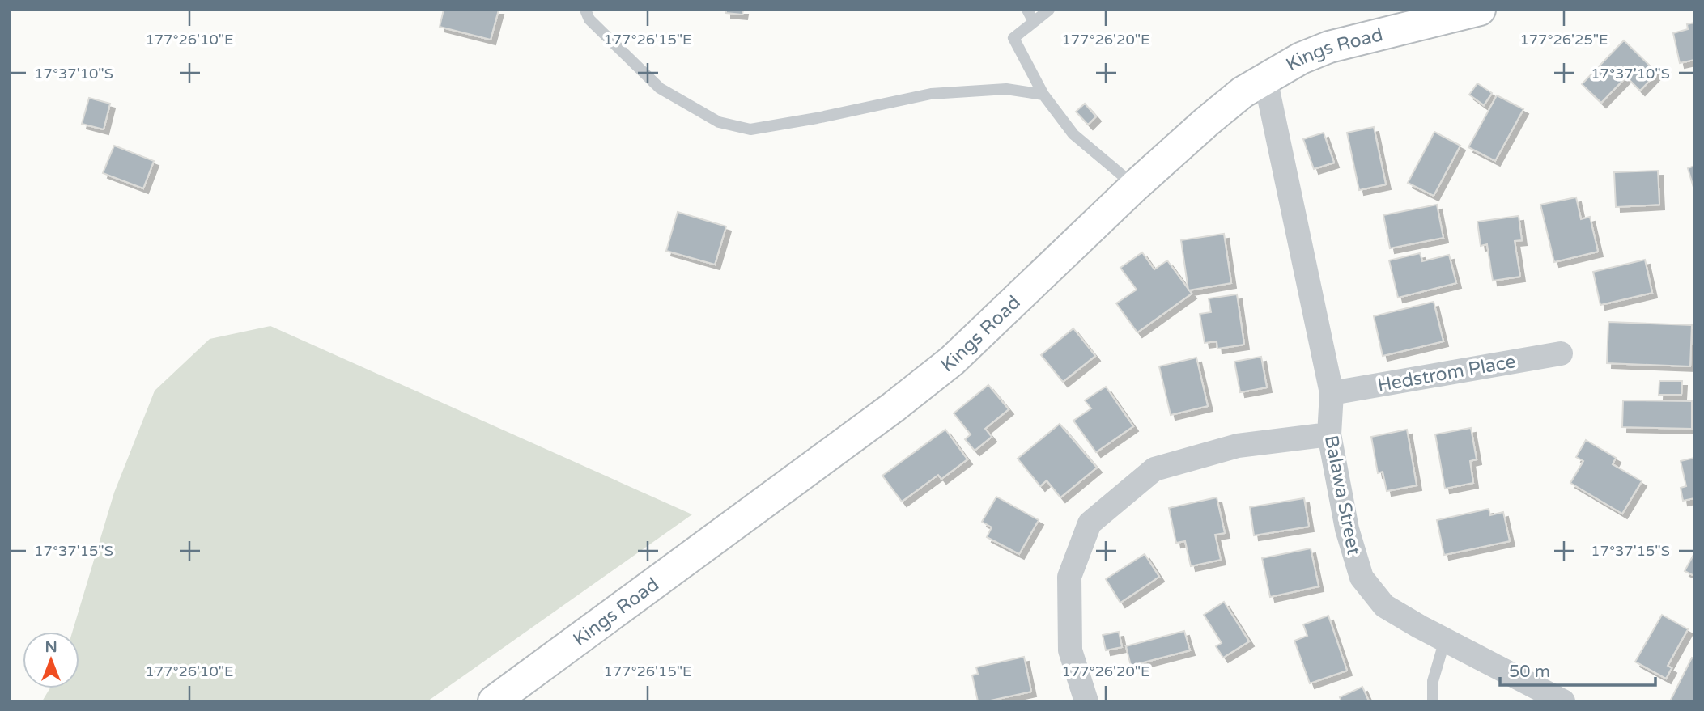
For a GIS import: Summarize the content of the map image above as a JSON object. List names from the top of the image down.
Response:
{
  "streets": {
    "highway": ["Kings Road"],
    "street": ["Hedstrom Place", "Balawa Street"]
  },
  "crossings": [
    ["Kings Road", "Balawa Street"],
    ["Hedstrom Place", "Balawa Street"]
  ],
  "scale_bar": "50 m",
  "north": "top",
  "coordinates": [
    "177°26'10\"E",
    "177°26'15\"E",
    "177°26'20\"E",
    "177°26'25\"E",
    "17°37'10\"S",
    "17°37'15\"S"
  ]
}
